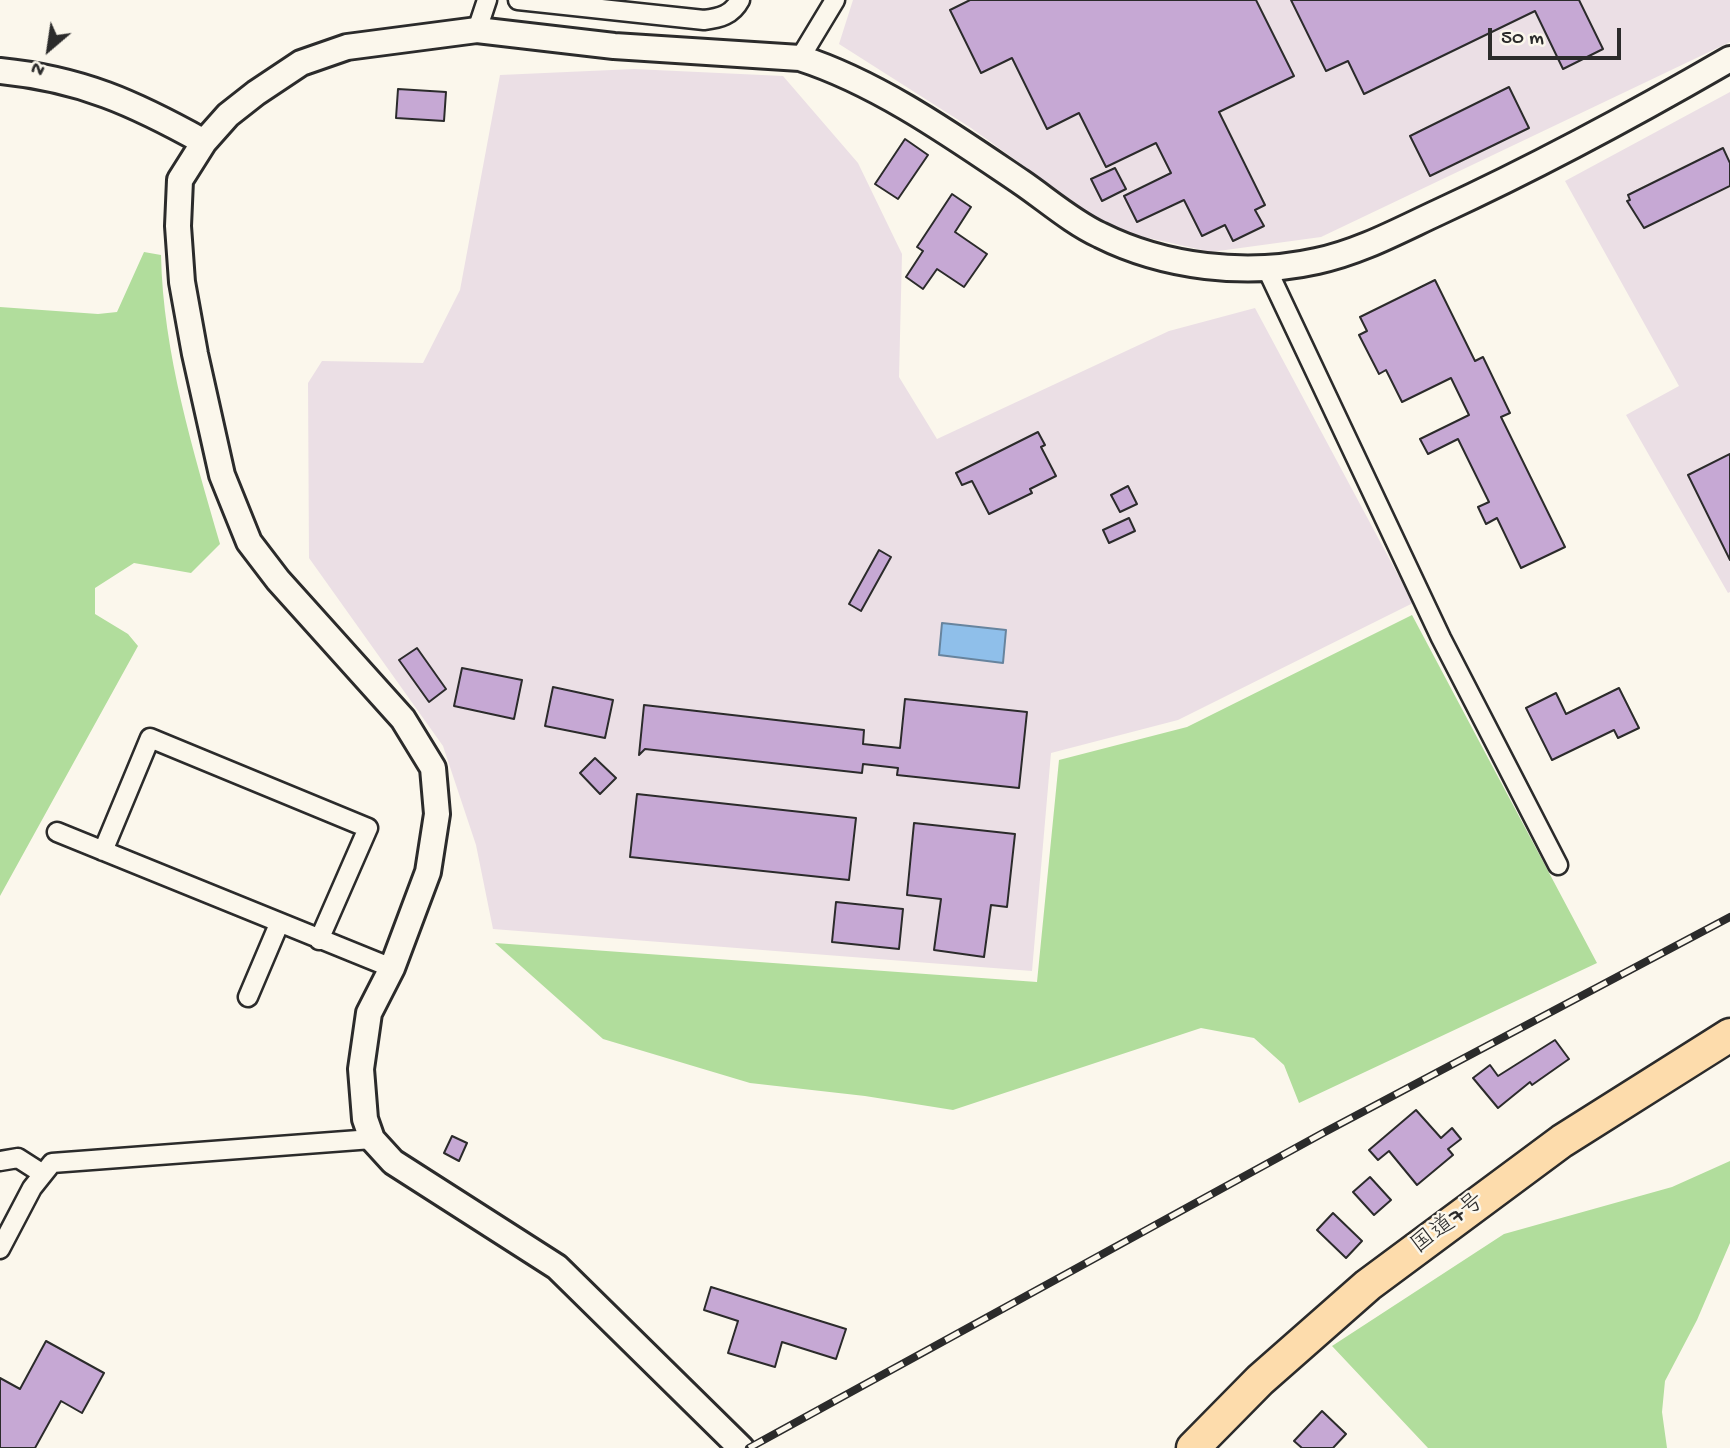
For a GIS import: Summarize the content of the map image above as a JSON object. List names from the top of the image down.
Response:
{
  "streets": {
    "highway": ["国道7号"]
  },
  "scale_bar": "50 m",
  "north": "bottom left"
}
